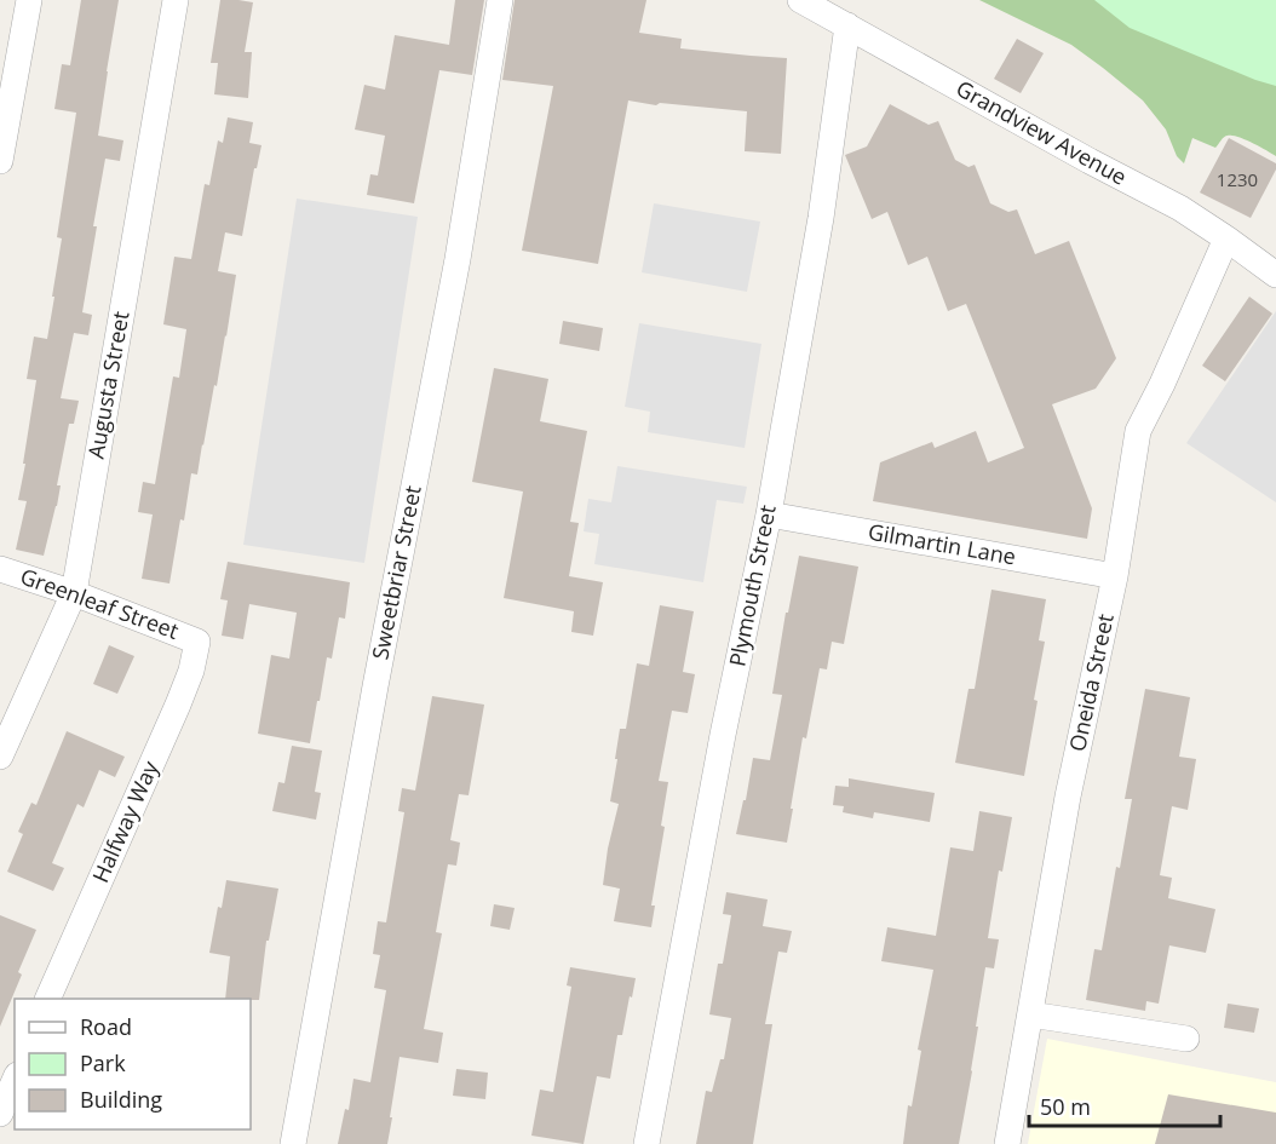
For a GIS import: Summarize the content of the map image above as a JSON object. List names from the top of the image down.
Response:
{
  "streets": {
    "street": [
      "Grandview Avenue",
      "Augusta Street",
      "Gilmartin Lane",
      "Sweetbriar Street",
      "Plymouth Street",
      "Greenleaf Street",
      "Oneida Street",
      "Halfway Way"
    ]
  },
  "crossings": [
    ["Grandview Avenue", "Plymouth Street"],
    ["Grandview Avenue", "Oneida Street"],
    ["Augusta Street", "Greenleaf Street"],
    ["Gilmartin Lane", "Plymouth Street"],
    ["Gilmartin Lane", "Oneida Street"],
    ["Greenleaf Street", "Halfway Way"]
  ],
  "house_numbers": ["1230"],
  "legend": ["Road", "Park", "Building"],
  "scale_bar": "50 m"
}
